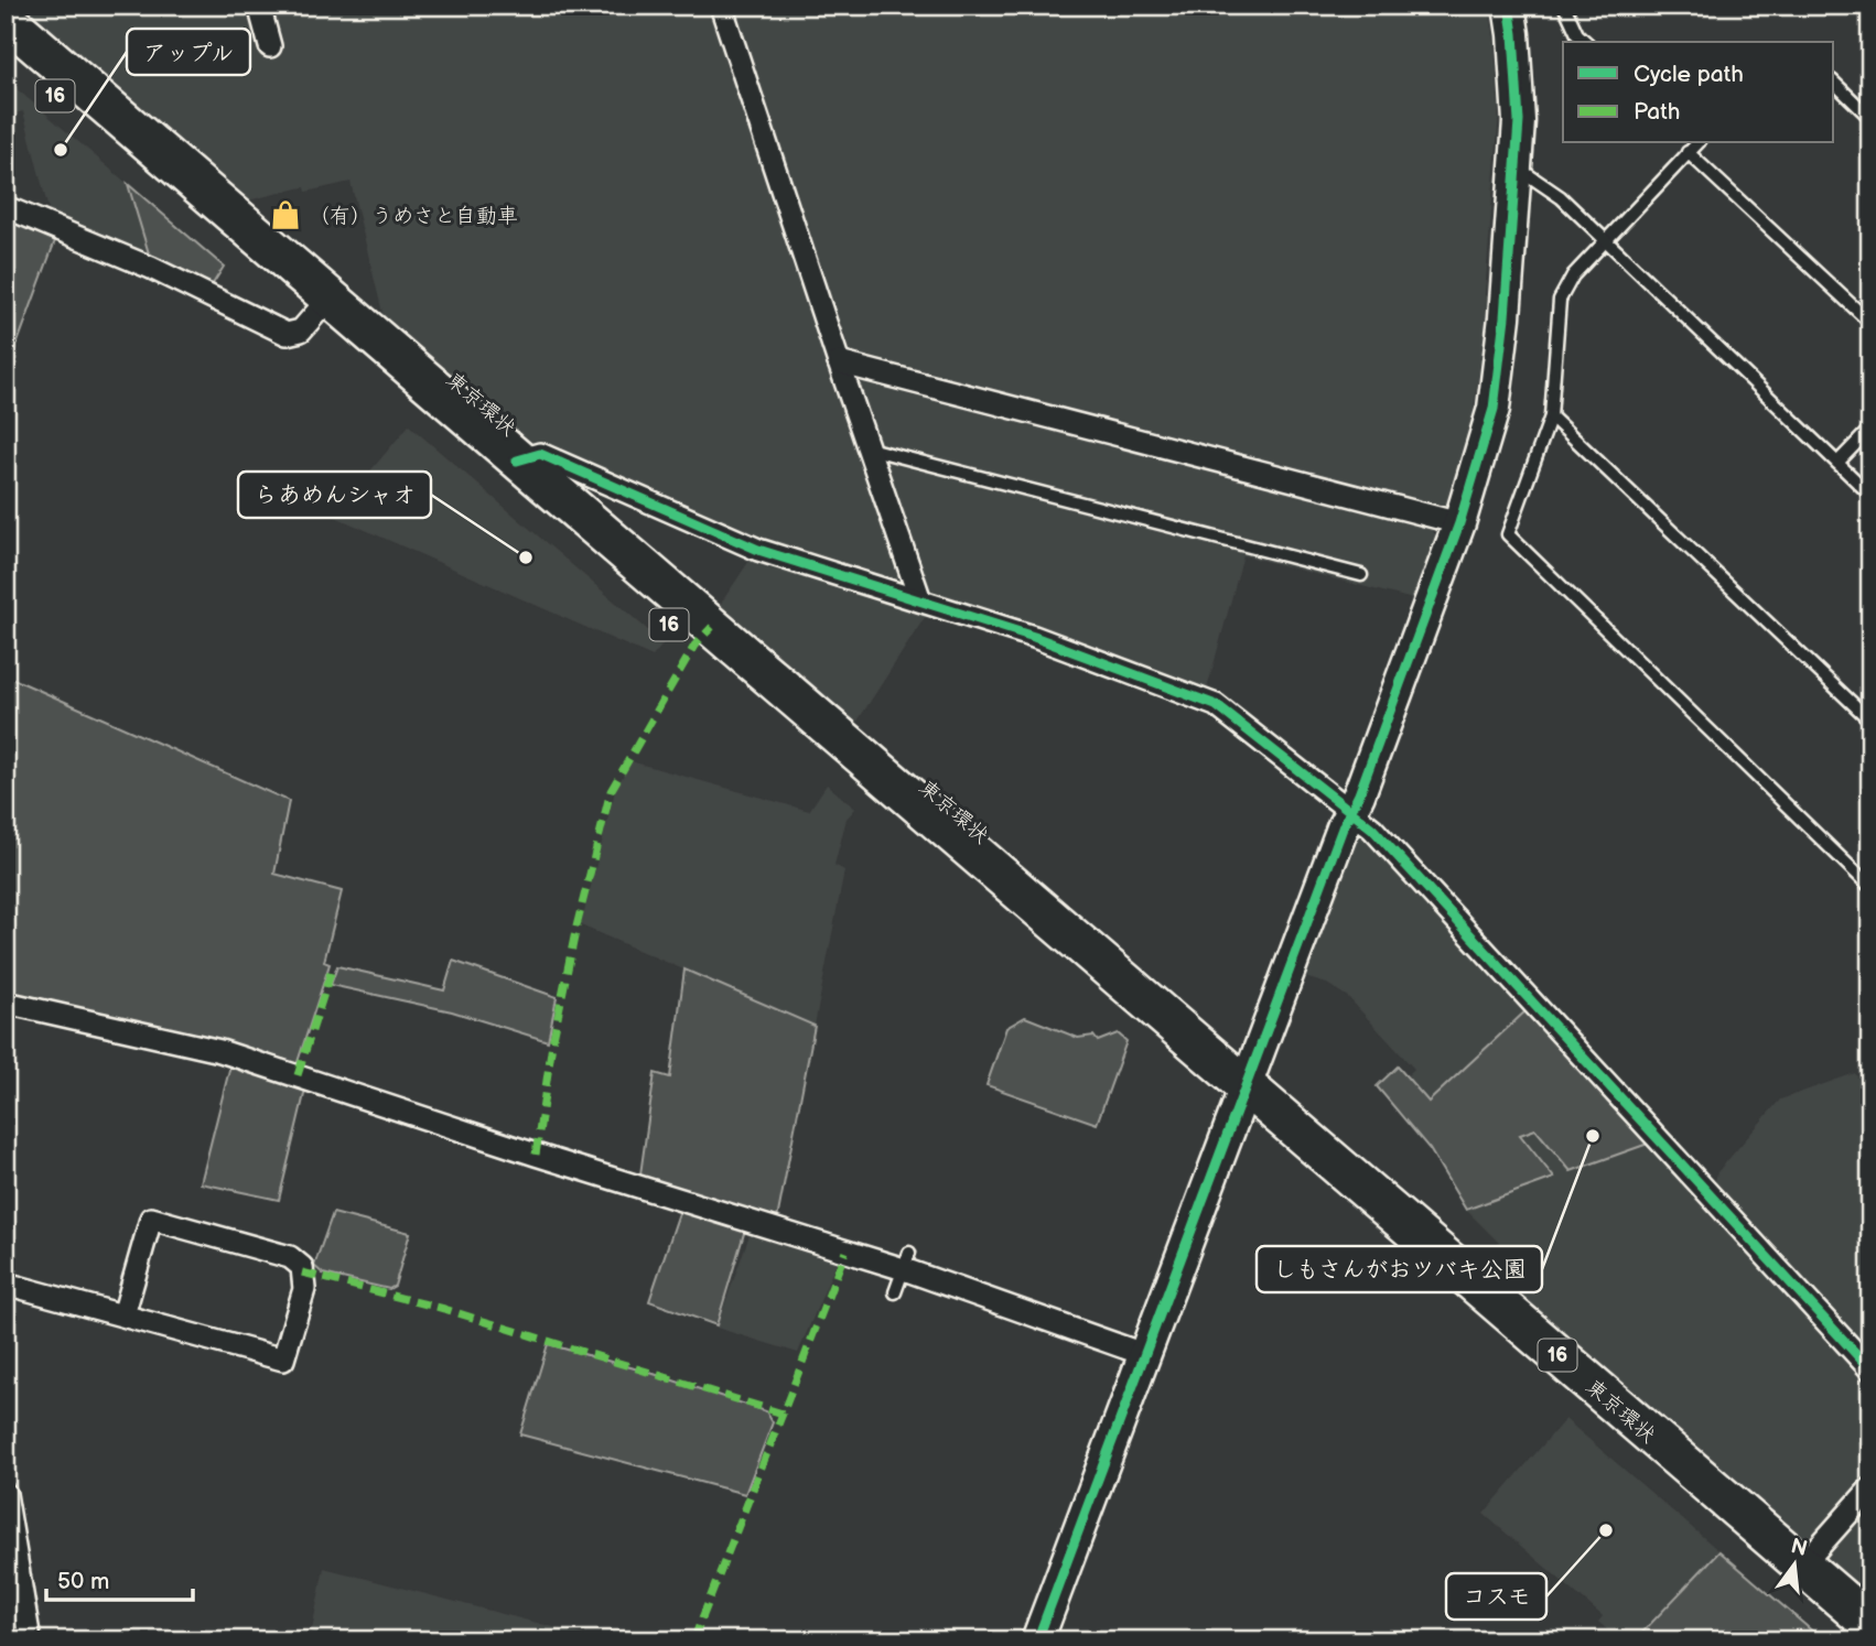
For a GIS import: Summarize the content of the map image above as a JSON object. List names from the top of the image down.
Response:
{
  "streets": {
    "highway": ["16", "東京環状"]
  },
  "places": {
    "other": [
      "アップル",
      "らあめんシャオ",
      "しもさんがおツバキ公園",
      "コスモ"
    ],
    "shop": ["（有）うめさと自動車"]
  },
  "legend": ["Cycle path", "Path"],
  "scale_bar": "50 m",
  "north": "top"
}
